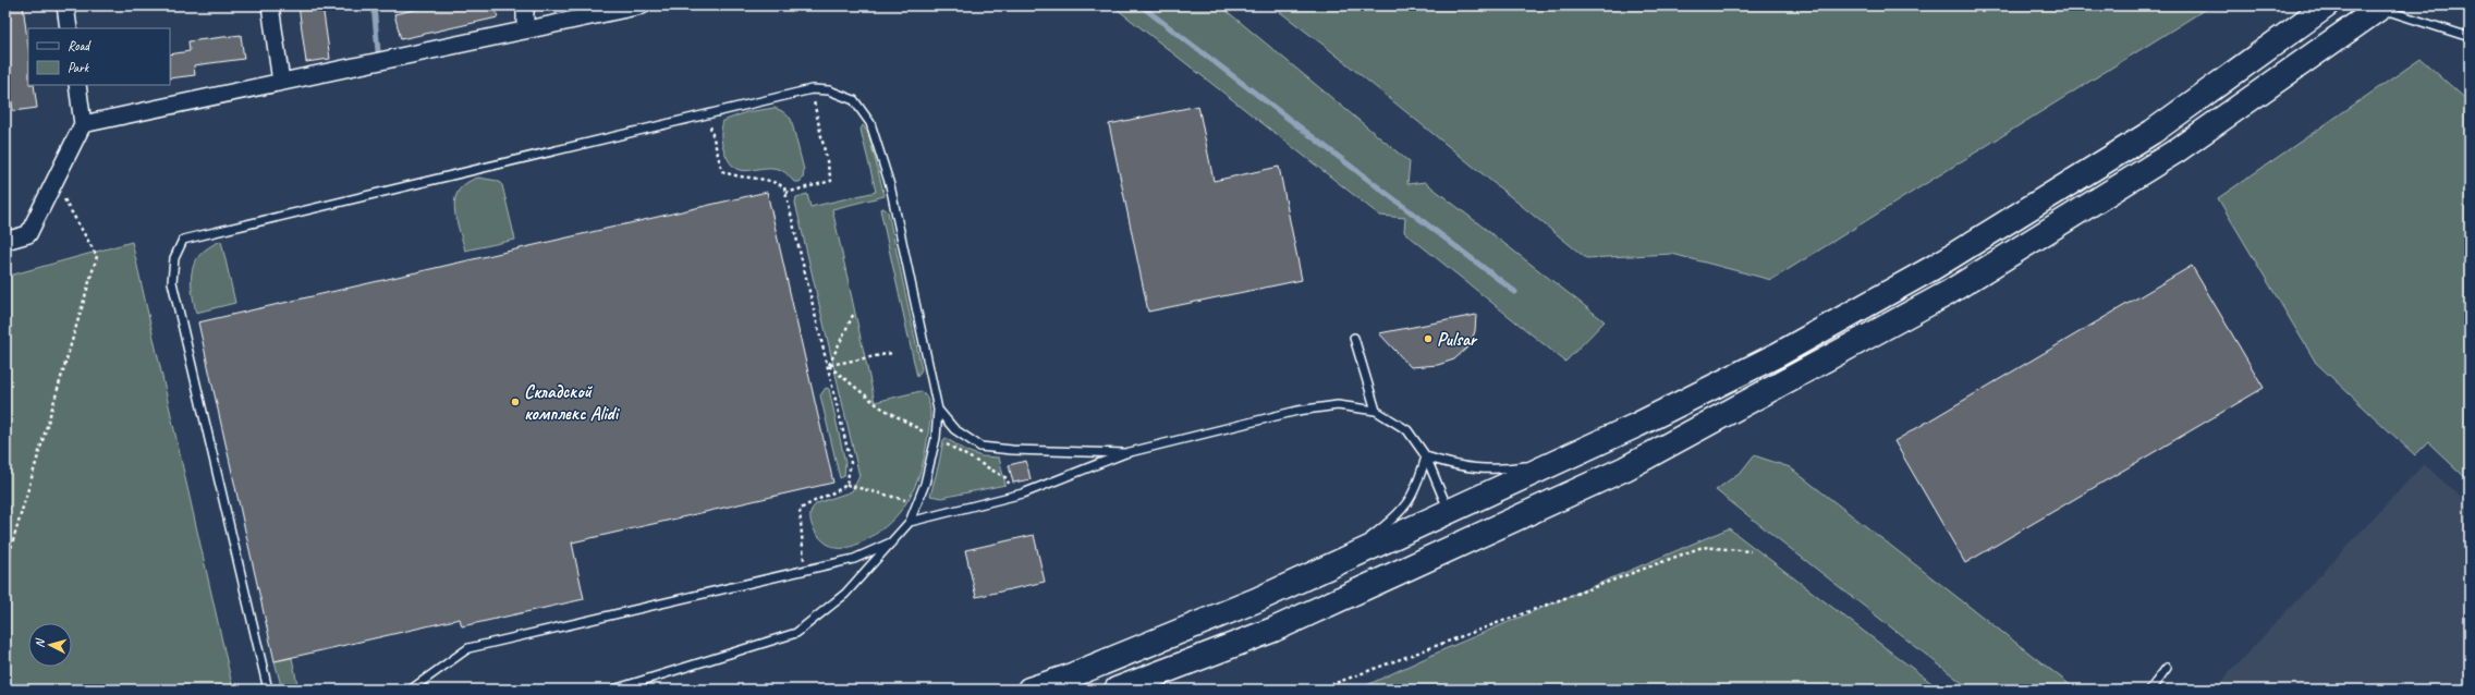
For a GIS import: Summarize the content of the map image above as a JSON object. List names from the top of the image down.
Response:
{
  "places": ["Pulsar", "Складской комплекс Alidi"],
  "legend": ["Road", "Park"],
  "north": "left"
}
